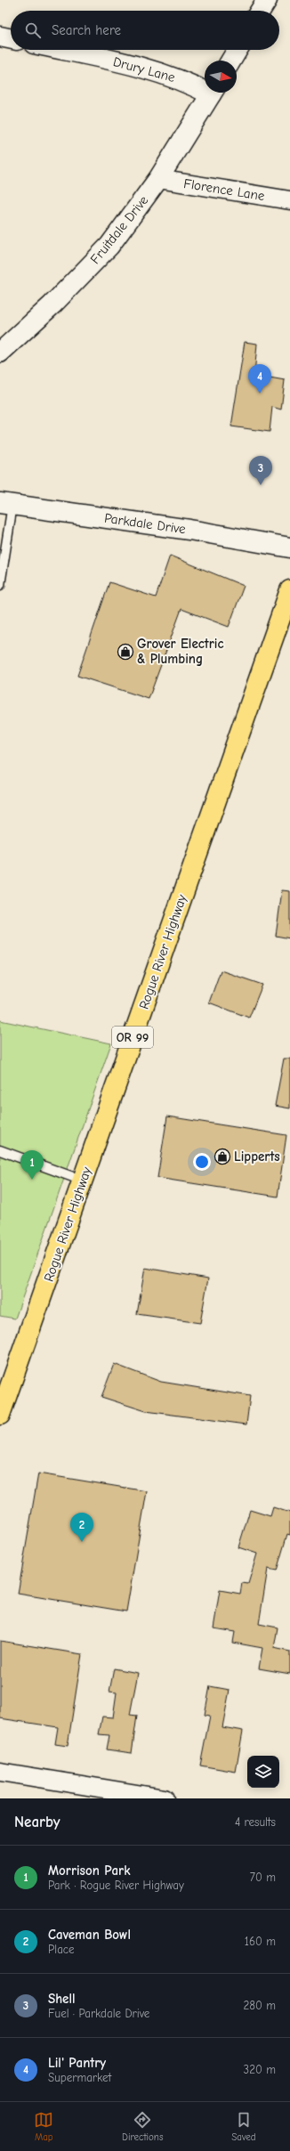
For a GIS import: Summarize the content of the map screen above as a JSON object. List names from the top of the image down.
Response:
{
  "streets": {
    "main road": ["Rogue River Highway", "OR 99"],
    "street": [
      "Drury Lane",
      "Florence Lane",
      "Fruitdale Drive",
      "Parkdale Drive"
    ]
  },
  "crossings": [
    ["Florence Lane", "Fruitdale Drive"]
  ],
  "places": {
    "shop": ["Grover Electric & Plumbing", "Lipperts"]
  },
  "north": "right",
  "page": {
    "search": "Search here",
    "pins": [
      "4",
      "3",
      "1",
      "2"
    ],
    "heading": ["Nearby", "4 results"],
    "list": [
      {
        "mark": "1",
        "name": "Morrison Park",
        "note": "Park · Rogue River Highway",
        "value": "70 m"
      },
      {
        "mark": "2",
        "name": "Caveman Bowl",
        "note": "Place",
        "value": "160 m"
      },
      {
        "mark": "3",
        "name": "Shell",
        "note": "Fuel · Parkdale Drive",
        "value": "280 m"
      },
      {
        "mark": "4",
        "name": "Lil' Pantry",
        "note": "Supermarket",
        "value": "320 m"
      }
    ],
    "nav": ["Map", "Directions", "Saved"]
  }
}
